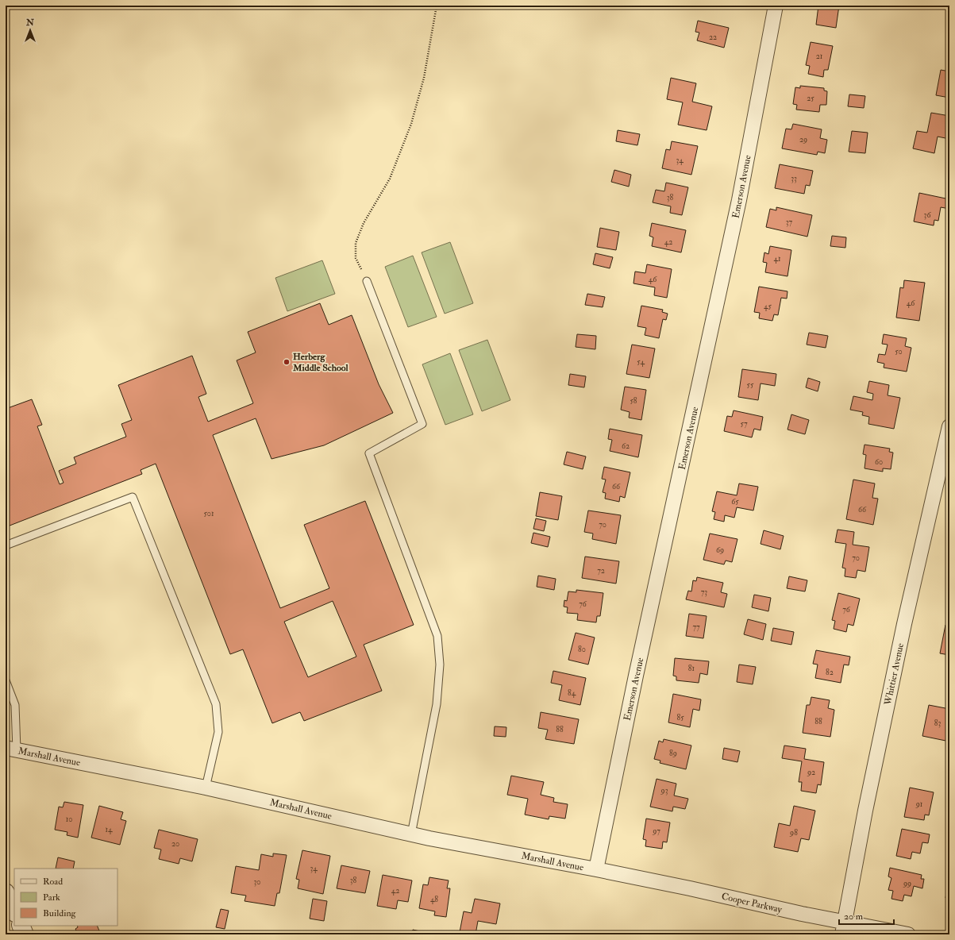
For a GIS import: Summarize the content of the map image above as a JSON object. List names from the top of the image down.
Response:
{
  "streets": {
    "street": [
      "Emerson Avenue",
      "Whittier Avenue",
      "Marshall Avenue",
      "Cooper Parkway"
    ]
  },
  "crossings": [
    ["Emerson Avenue", "Marshall Avenue"],
    ["Emerson Avenue", "Cooper Parkway"],
    ["Whittier Avenue", "Cooper Parkway"],
    ["Marshall Avenue", "Cooper Parkway"]
  ],
  "places": ["Herberg Middle School"],
  "house_numbers": [
    "22",
    "21",
    "25",
    "29",
    "34",
    "33",
    "38",
    "36",
    "37",
    "42",
    "41",
    "46",
    "46",
    "45",
    "50",
    "54",
    "55",
    "58",
    "57",
    "62",
    "60",
    "66",
    "65",
    "66",
    "501",
    "70",
    "69",
    "70",
    "72",
    "73",
    "76",
    "76",
    "77",
    "80",
    "81",
    "82",
    "84",
    "85",
    "88",
    "83",
    "88",
    "89",
    "92",
    "93",
    "91",
    "10",
    "14",
    "97",
    "98",
    "20",
    "34",
    "38",
    "30",
    "99",
    "42",
    "48"
  ],
  "legend": ["Road", "Park", "Building"],
  "scale_bar": "20 m",
  "north": "top"
}
